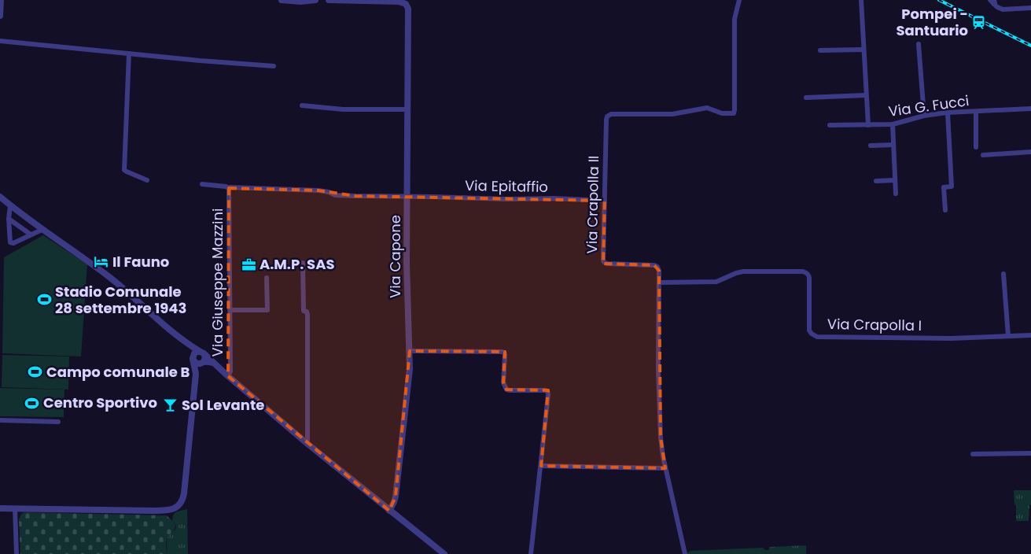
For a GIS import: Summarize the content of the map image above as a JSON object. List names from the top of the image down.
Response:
{
  "streets": {
    "street": [
      "Via G. Fucci",
      "Via Epitaffio",
      "Via Crapolla II",
      "Via Capone",
      "Via Giuseppe Mazzini",
      "Via Crapolla I"
    ]
  },
  "crossings": [
    ["Via Epitaffio", "Via Crapolla II"],
    ["Via Epitaffio", "Via Capone"],
    ["Via Crapolla II", "Via Crapolla I"]
  ],
  "places": {
    "station": ["Pompei - Santuario"],
    "hotel": ["Il Fauno"],
    "office": ["A.M.P. SAS"],
    "sports": ["Stadio Comunale 28 settembre 1943", "Campo comunale B", "Centro Sportivo"],
    "bar": ["Sol Levante"]
  }
}
